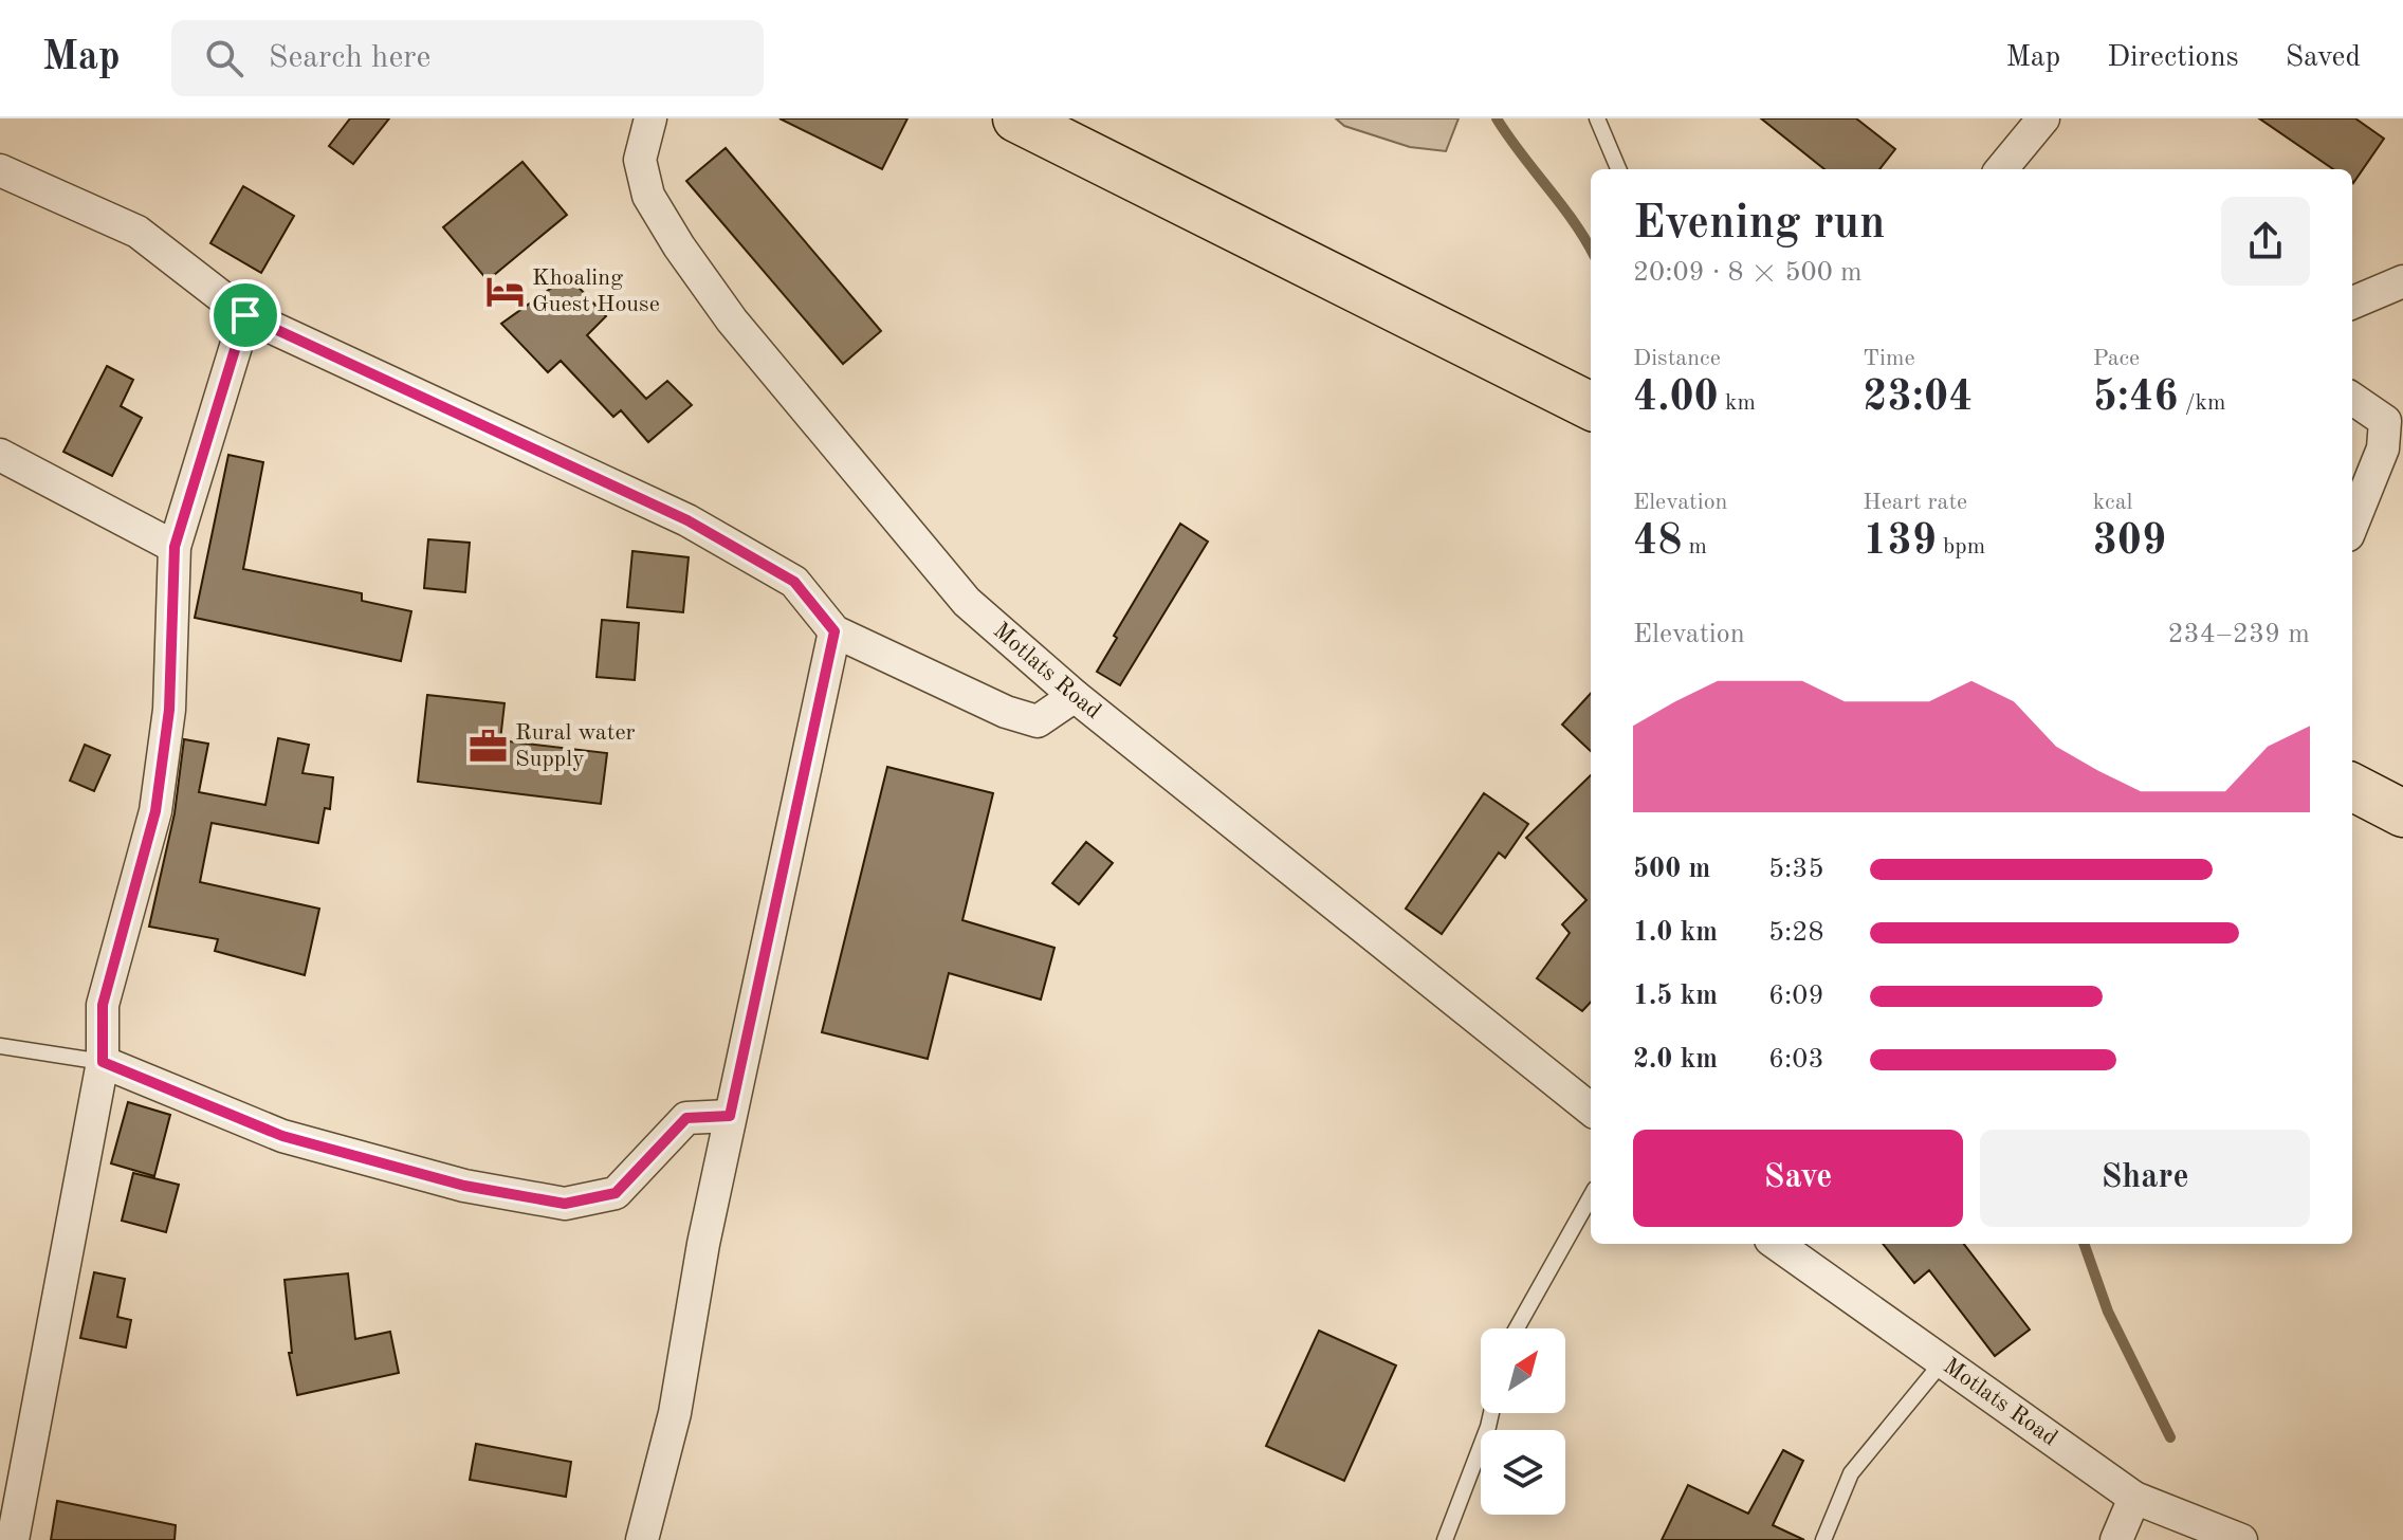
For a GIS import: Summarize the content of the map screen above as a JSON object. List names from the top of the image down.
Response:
{
  "streets": {
    "street": ["Motlats Road"]
  },
  "places": {
    "hotel": ["Khoaling Guest House"],
    "office": ["Rural water Supply"]
  },
  "north": "top right",
  "page": {
    "header": "Map",
    "search": "Search here",
    "nav": ["Map", "Directions", "Saved"],
    "heading": ["Evening run", "20:09 · 8 × 500 m"],
    "stats": [
      ["Distance", "4.00 km"],
      ["Time", "23:04"],
      ["Pace", "5:46 /km"],
      ["Elevation", "48 m"],
      ["Heart rate", "139 bpm"],
      ["kcal", "309"]
    ],
    "chart": ["Elevation", "234–239 m"],
    "list": [
      {
        "name": "500 m",
        "note": "5:35"
      },
      {
        "name": "1.0 km",
        "note": "5:28"
      },
      {
        "name": "1.5 km",
        "note": "6:09"
      },
      {
        "name": "2.0 km",
        "note": "6:03"
      }
    ],
    "buttons": ["Save", "Share"]
  }
}
